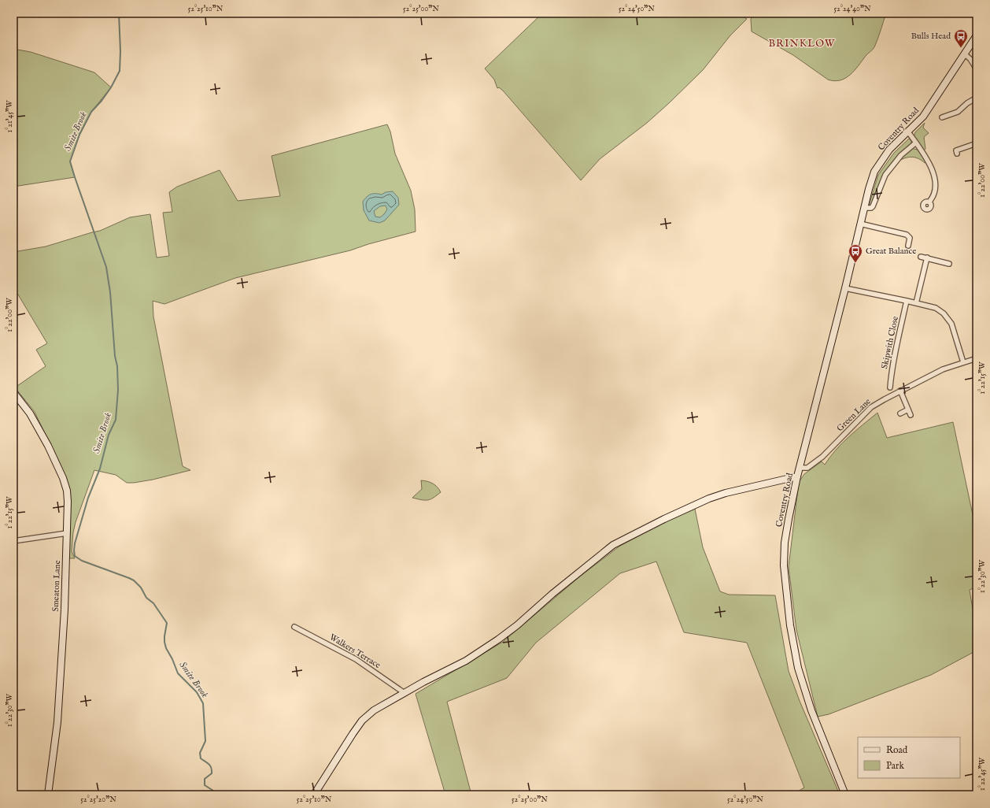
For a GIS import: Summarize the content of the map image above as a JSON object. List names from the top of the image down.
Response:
{
  "streets": {
    "main road": ["Coventry Road", "Smeaton Lane"],
    "street": ["Skipwith Close", "Green Lane", "Walkers Terrace"]
  },
  "crossings": [
    ["Coventry Road", "Green Lane"]
  ],
  "districts": ["BRINKLOW"],
  "water": ["Smite Brook"],
  "places": {
    "bus stop": ["Bulls Head", "Great Balance"]
  },
  "legend": ["Road", "Park"],
  "coordinates": [
    "52°25'10\"N",
    "52°25'00\"N",
    "52°24'50\"N",
    "52°24'40\"N",
    "1°21'45\"W",
    "1°22'00\"W",
    "1°22'15\"W",
    "1°22'30\"W",
    "1°22'45\"W",
    "52°25'20\"N"
  ]
}
